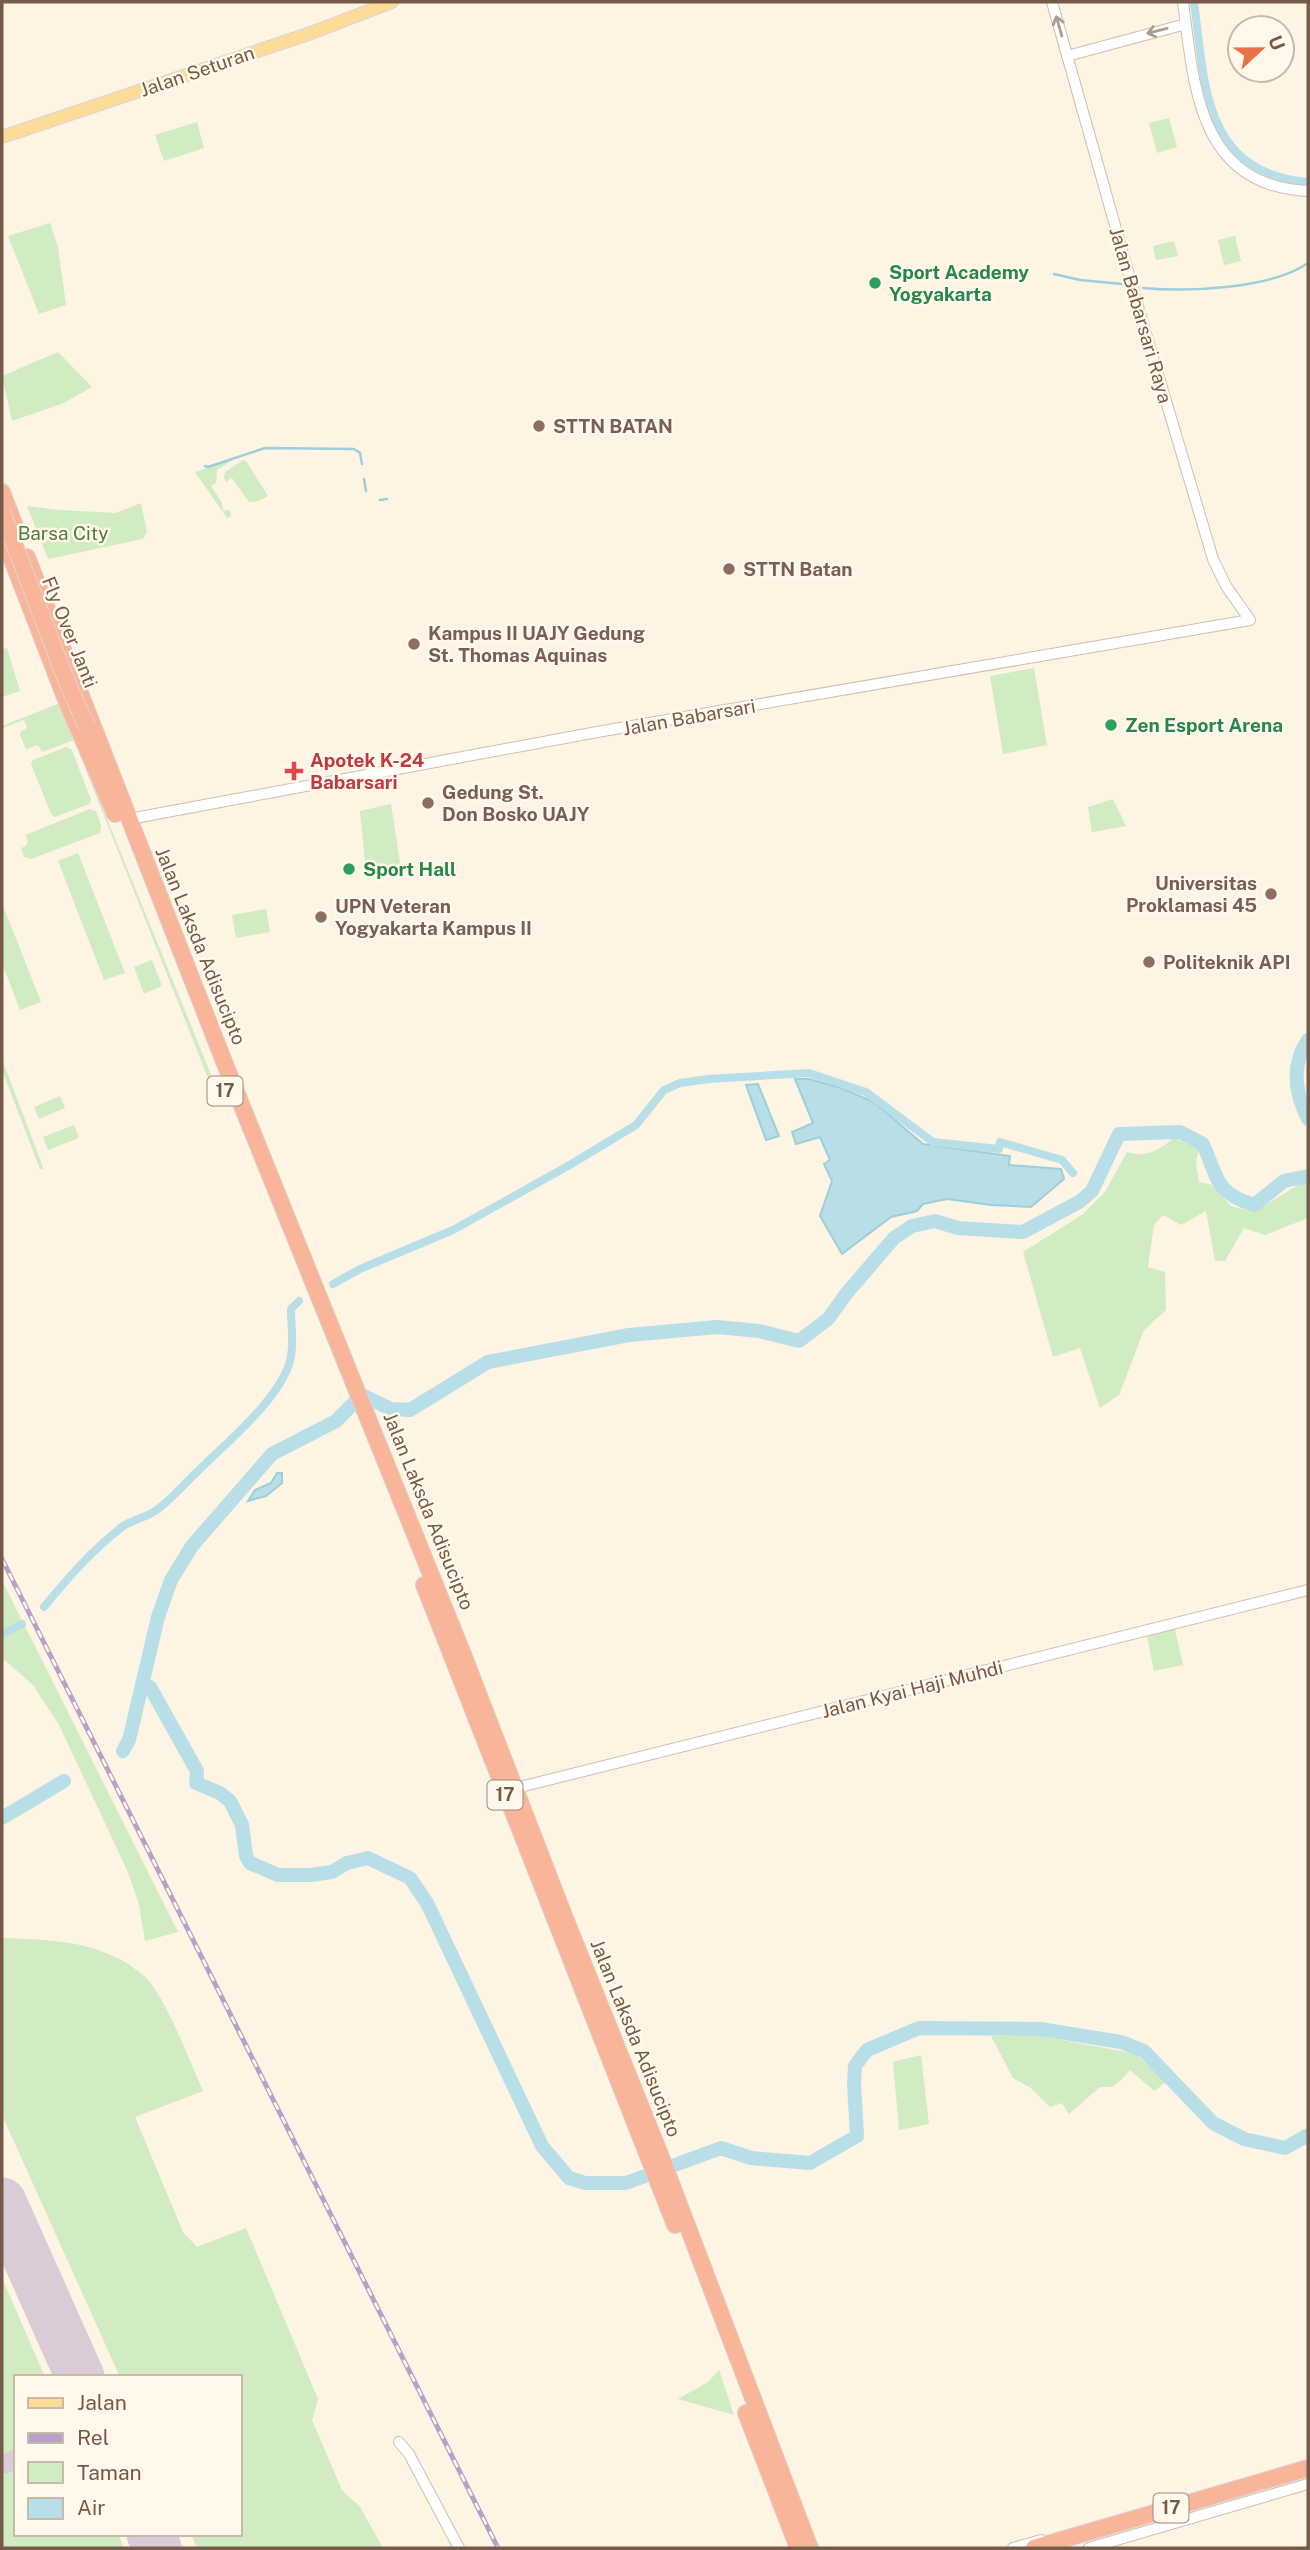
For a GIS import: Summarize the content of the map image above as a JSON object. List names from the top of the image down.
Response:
{
  "streets": {
    "highway": ["Fly Over Janti", "Jalan Laksda Adisucipto", "17"],
    "main road": ["Jalan Seturan"],
    "street": ["Jalan Babarsari Raya", "Jalan Babarsari", "Jalan Kyai Haji Muhdi"]
  },
  "crossings": [
    ["Jalan Babarsari Raya", "Jalan Babarsari"],
    ["Fly Over Janti", "Jalan Laksda Adisucipto"],
    ["Jalan Babarsari", "Jalan Laksda Adisucipto"],
    ["Jalan Laksda Adisucipto", "Jalan Kyai Haji Muhdi"]
  ],
  "parks": ["Barsa City"],
  "places": {
    "other": [
      "Sport Academy Yogyakarta",
      "STTN BATAN",
      "STTN Batan",
      "Kampus II UAJY Gedung St. Thomas Aquinas",
      "Zen Esport Arena",
      "Gedung St. Don Bosko UAJY",
      "Sport Hall",
      "Universitas Proklamasi 45",
      "UPN Veteran Yogyakarta Kampus II",
      "Politeknik API"
    ],
    "health": ["Apotek K-24 Babarsari"]
  },
  "legend": [
    "Jalan",
    "Rel",
    "Taman",
    "Air"
  ],
  "north": "right"
}
